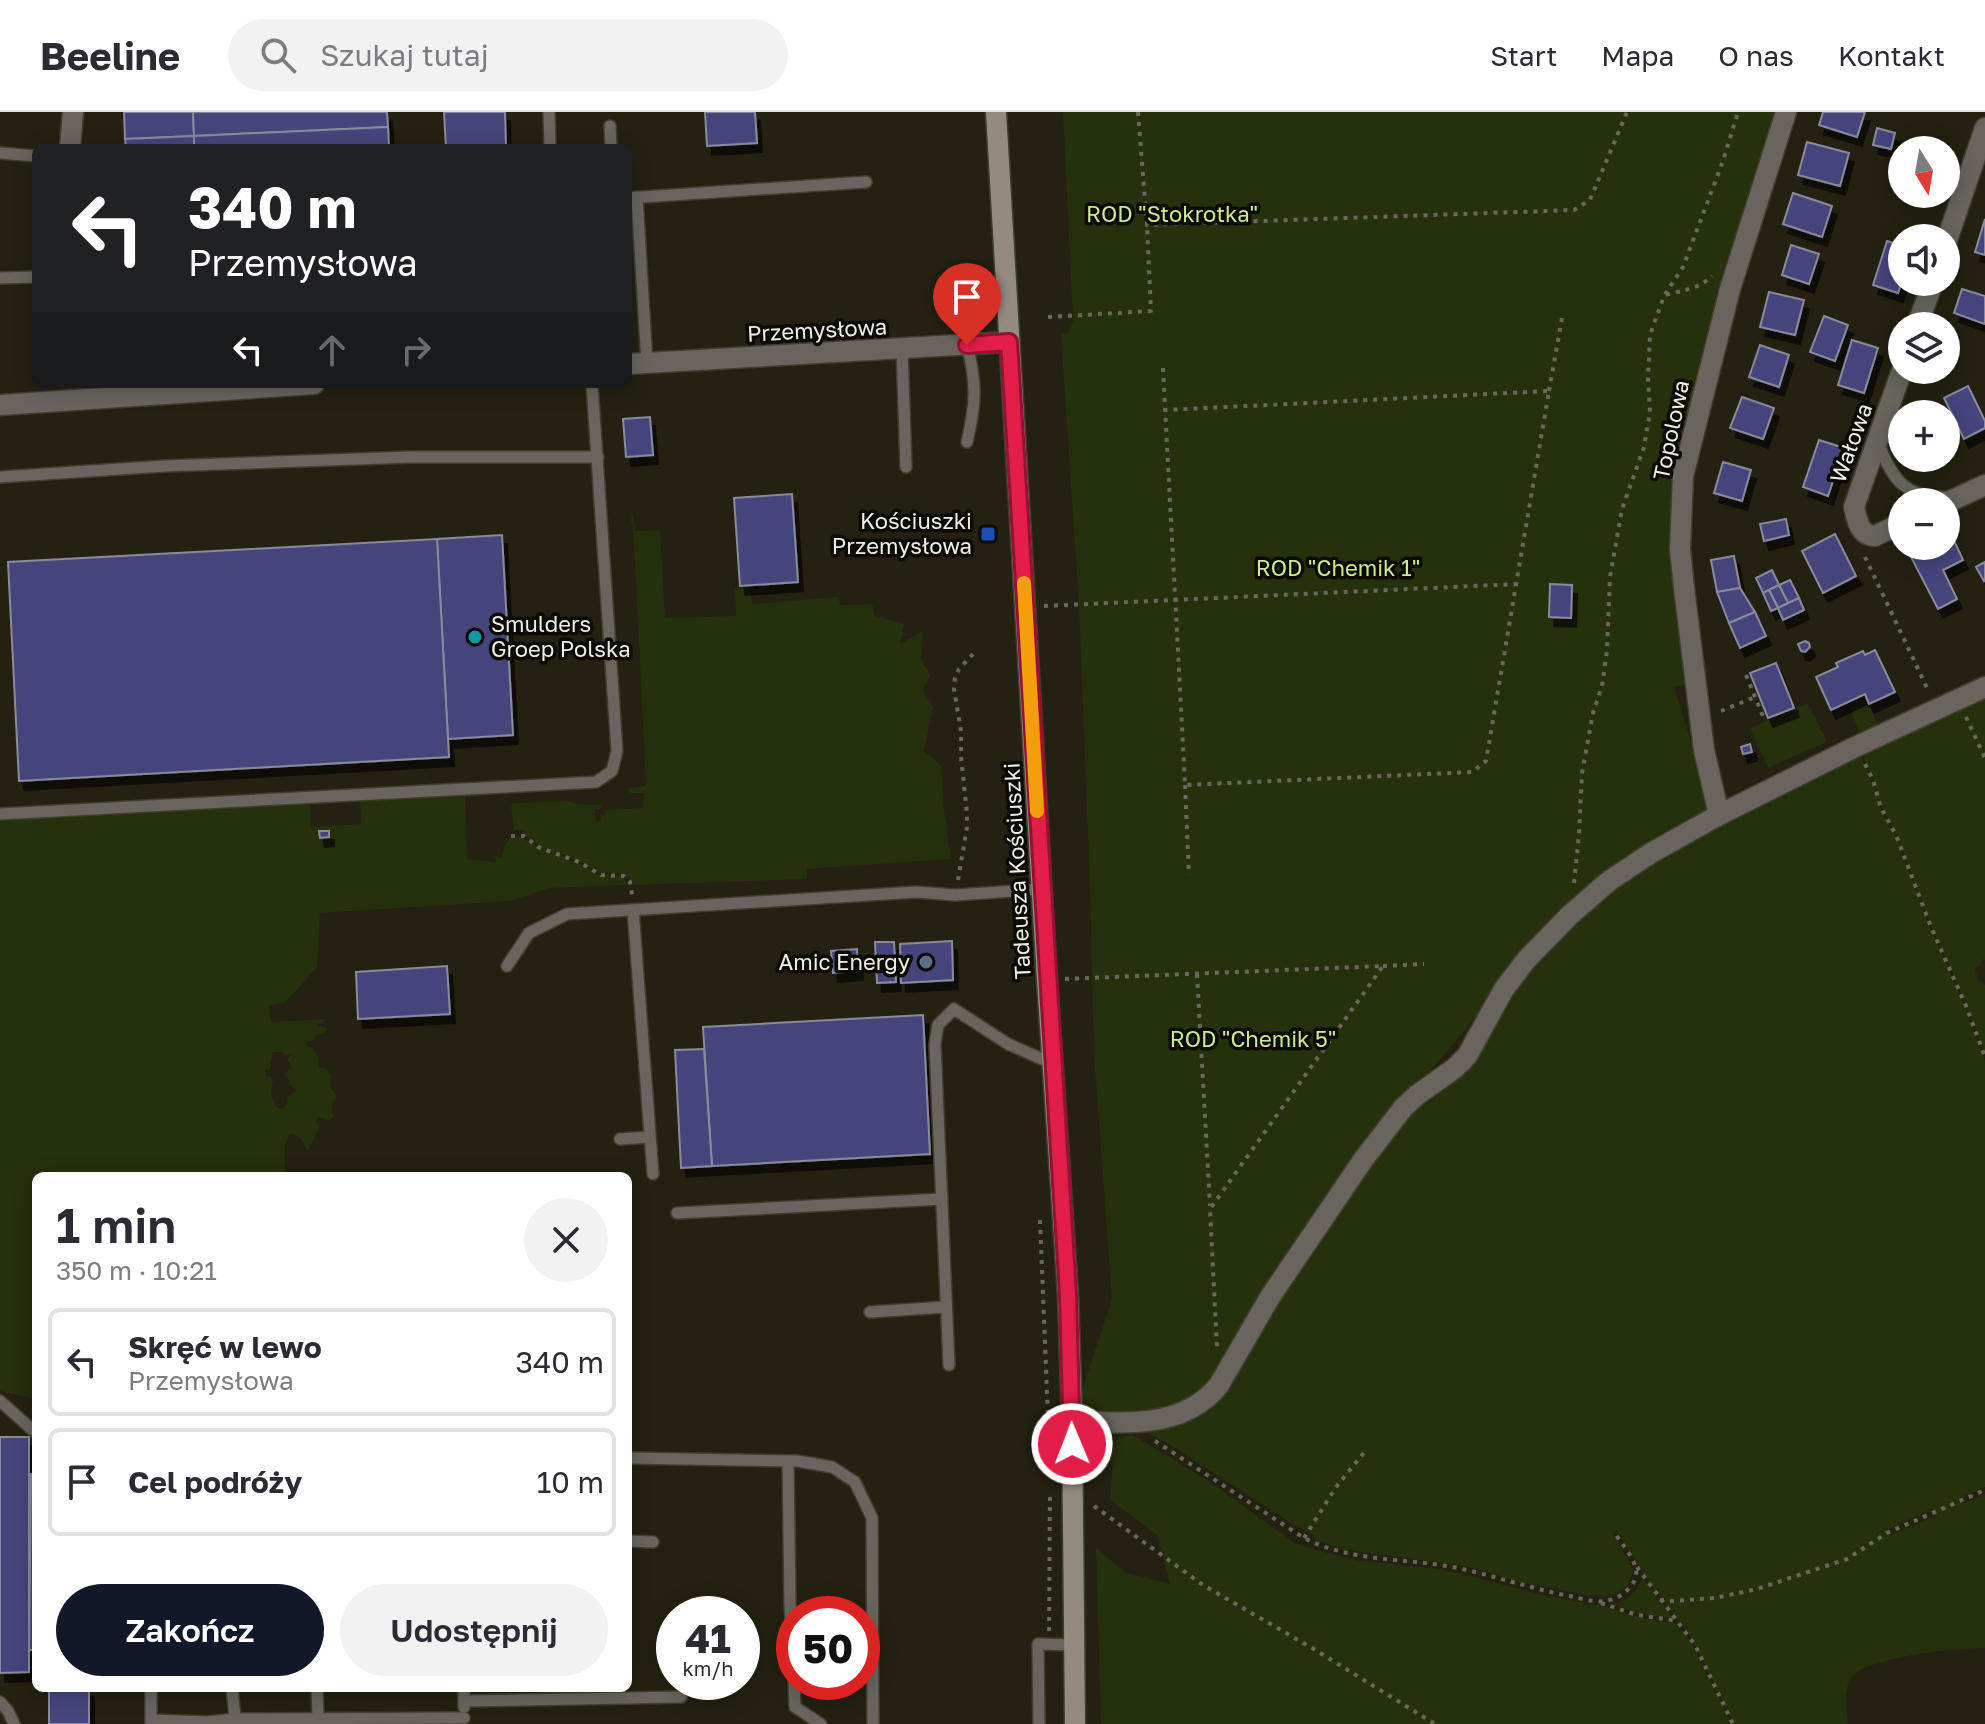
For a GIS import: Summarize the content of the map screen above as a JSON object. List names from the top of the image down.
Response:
{
  "streets": {
    "main road": ["Tadeusza Kościuszki"],
    "street": ["Przemysłowa", "Topolowa", "Wałowa"]
  },
  "crossings": [
    ["Przemysłowa", "Tadeusza Kościuszki"]
  ],
  "parks": ["ROD \"Stokrotka\"", "ROD \"Chemik 1\"", "ROD \"Chemik 5\""],
  "places": {
    "transit": ["Kościuszki Przemysłowa"],
    "other": ["Smulders Groep Polska", "Amic Energy"]
  },
  "north": "bottom",
  "page": {
    "header": "Beeline",
    "search": "Szukaj tutaj",
    "nav": [
      "Start",
      "Mapa",
      "O nas",
      "Kontakt"
    ],
    "map_buttons": ["+", "−"],
    "turn": ["340 m", "Przemysłowa"],
    "heading": ["1 min", "350 m · 10:21"],
    "list": [
      {
        "name": "Skręć w lewo",
        "note": "Przemysłowa",
        "value": "340 m"
      },
      {
        "name": "Cel podróży",
        "value": "10 m"
      }
    ],
    "buttons": ["Zakończ", "Udostępnij"],
    "speed": "41 km/h",
    "limit": "50"
  }
}
